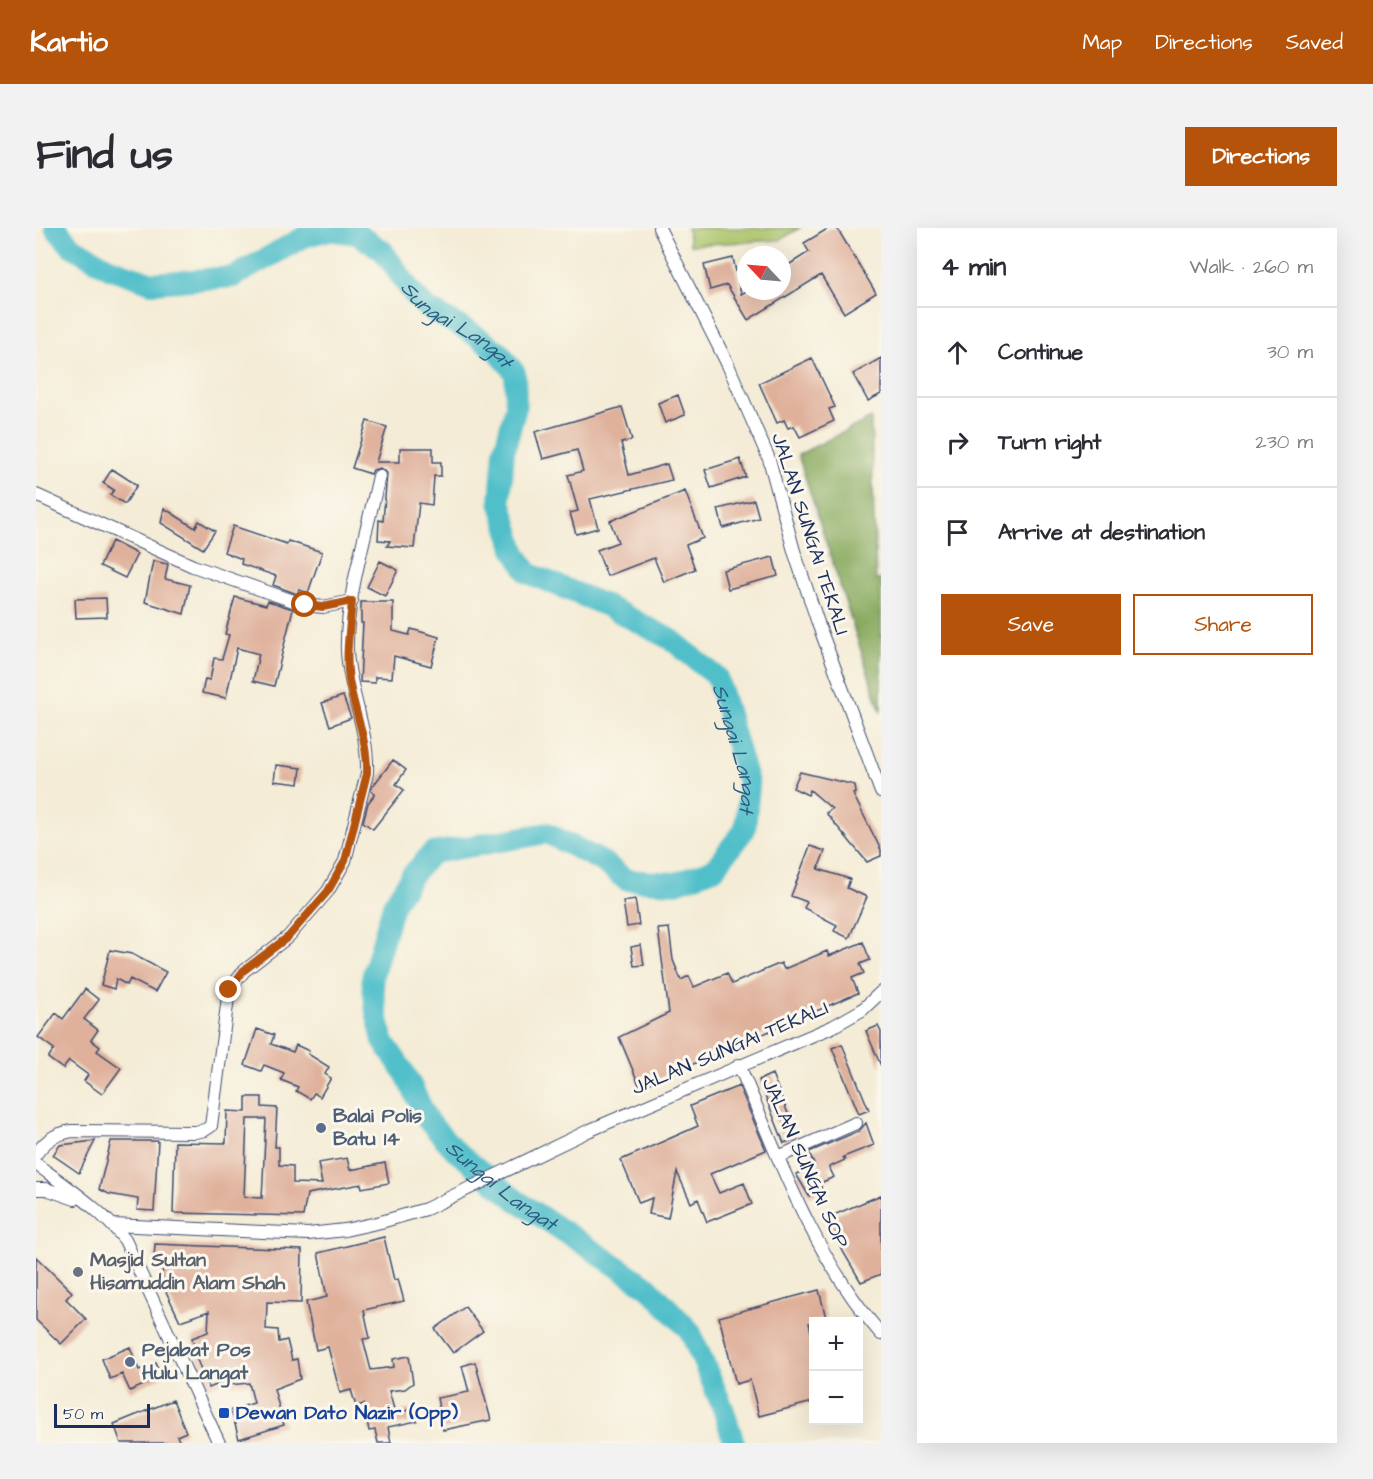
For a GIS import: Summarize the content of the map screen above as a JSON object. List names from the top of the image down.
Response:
{
  "streets": {
    "street": ["JALAN SUNGAI TEKALI", "JALAN SUNGAI SOP"]
  },
  "crossings": [
    ["JALAN SUNGAI TEKALI", "JALAN SUNGAI SOP"]
  ],
  "water": ["Sungai Langat"],
  "places": {
    "other": ["Balai Polis Batu 14", "Masjid Sultan Hisamuddin Alam Shah", "Pejabat Pos Hulu Langat"],
    "transit": ["Dewan Dato Nazir (Opp)"]
  },
  "scale_bar": "50 m",
  "north": "top left",
  "page": {
    "header": "Kartio",
    "nav": ["Map", "Directions", "Saved"],
    "title": "Find us",
    "buttons": [
      "Directions",
      ["Save", "Share"]
    ],
    "heading": ["4 min", "Walk · 260 m"],
    "list": [
      ["Continue", "30 m"],
      ["Turn right", "230 m"],
      "Arrive at destination"
    ],
    "map_buttons": ["+", "−"],
    "scale": "50 m"
  }
}
